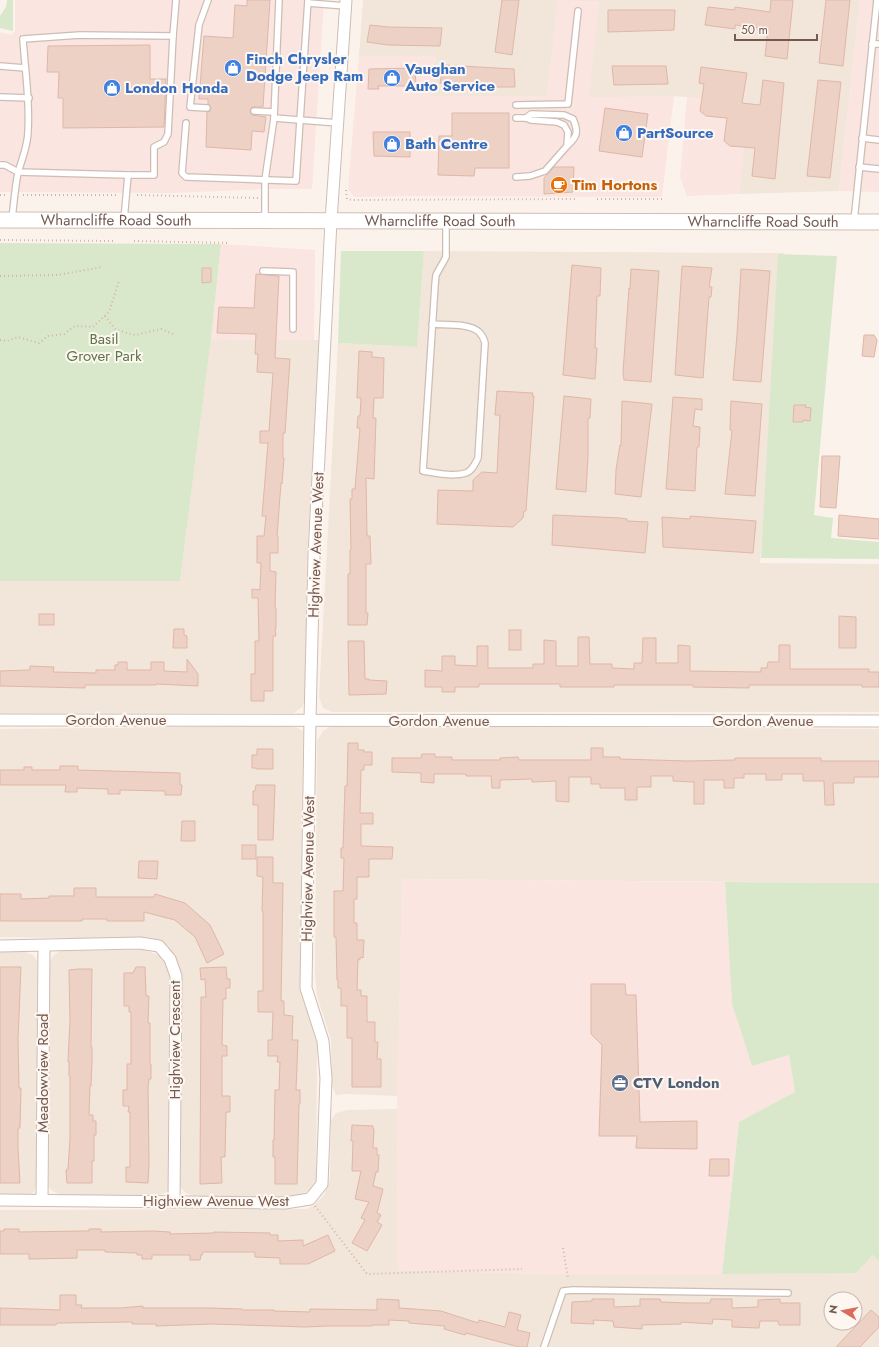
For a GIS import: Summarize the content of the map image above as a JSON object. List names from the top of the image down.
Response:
{
  "streets": {
    "main road": ["Wharncliffe Road South"],
    "street": [
      "Highview Avenue West",
      "Gordon Avenue",
      "Highview Crescent",
      "Meadowview Road"
    ]
  },
  "crossings": [
    ["Wharncliffe Road South", "Highview Avenue West"],
    ["Highview Avenue West", "Gordon Avenue"],
    ["Highview Avenue West", "Highview Crescent"],
    ["Highview Avenue West", "Meadowview Road"],
    ["Highview Crescent", "Meadowview Road"]
  ],
  "parks": ["Basil Grover Park"],
  "places": {
    "shop": [
      "Finch Chrysler Dodge Jeep Ram",
      "Vaughan Auto Service",
      "London Honda",
      "PartSource",
      "Bath Centre"
    ],
    "cafe": ["Tim Hortons"],
    "office": ["CTV London"]
  },
  "scale_bar": "50 m",
  "north": "left"
}
